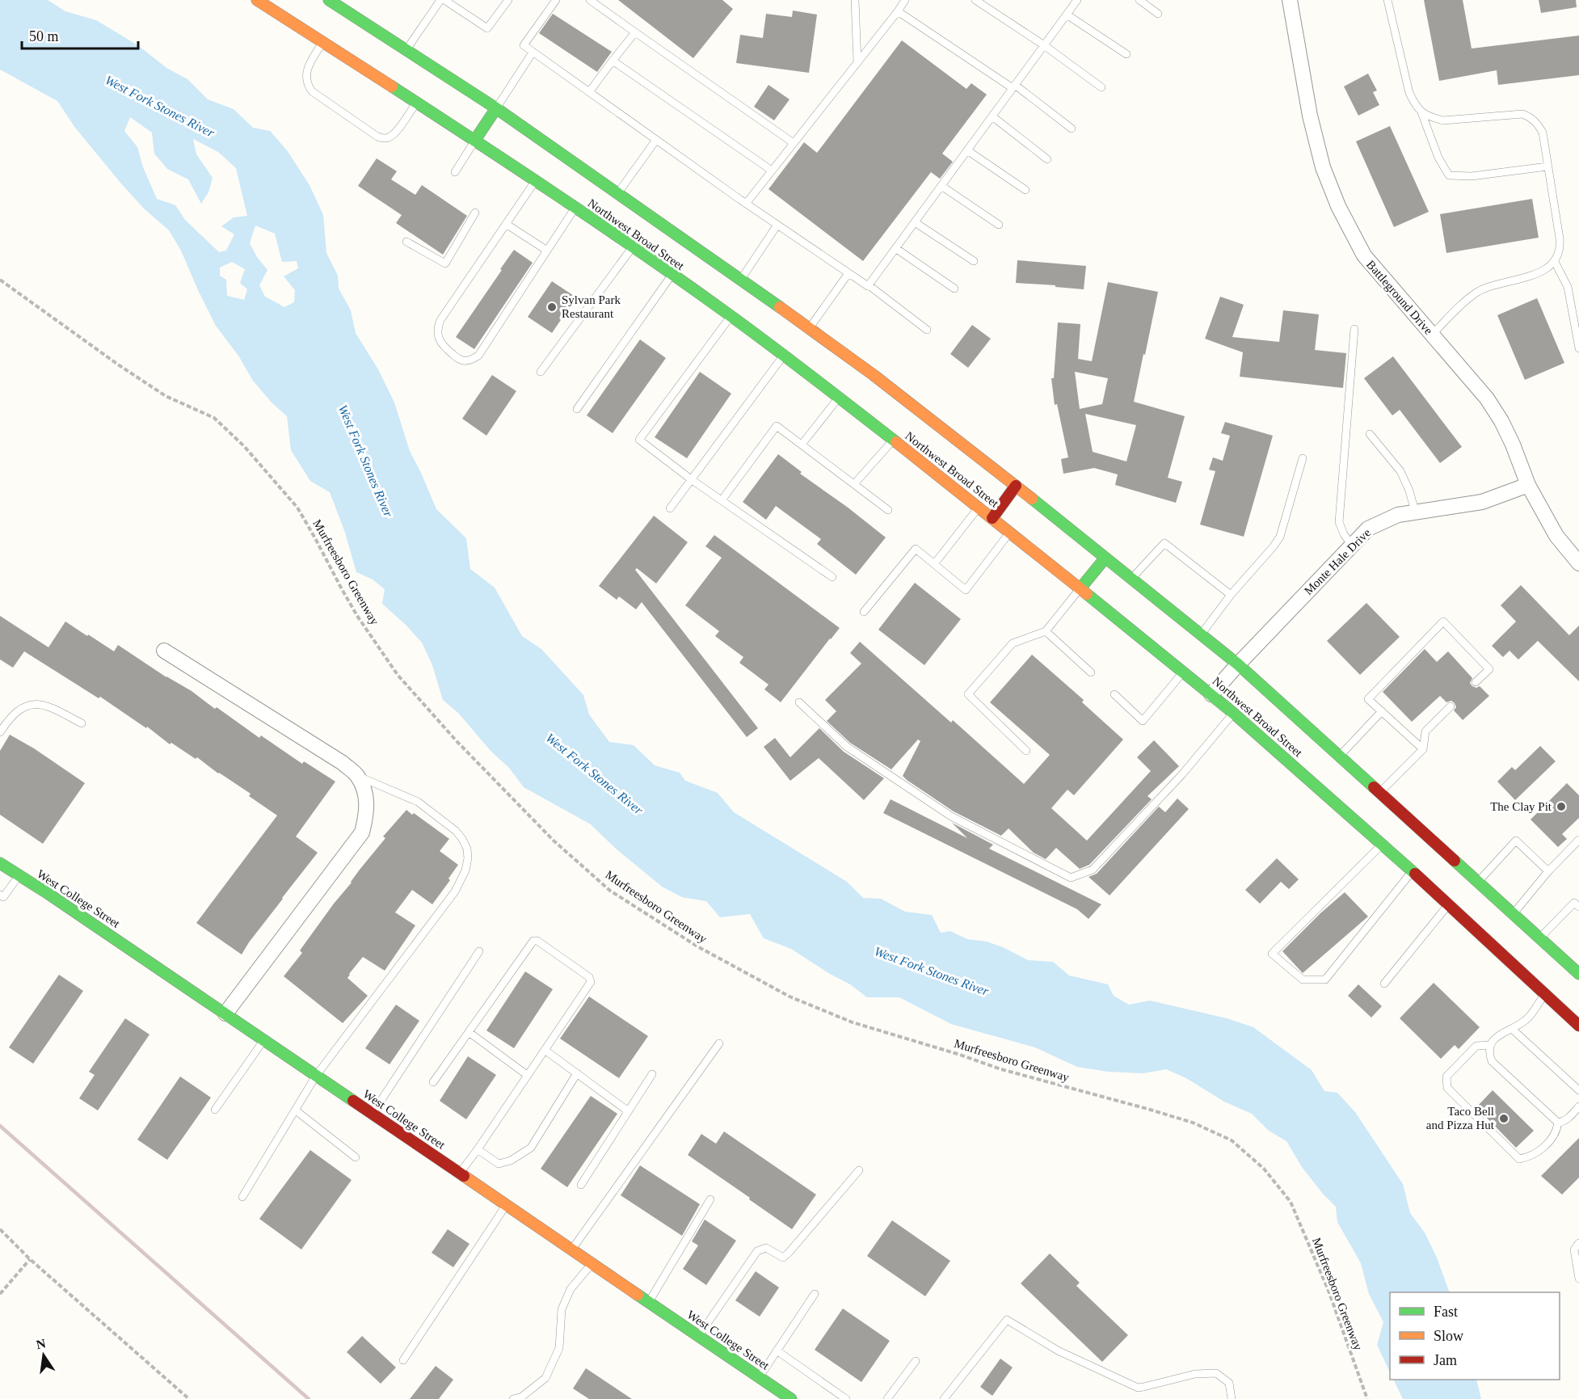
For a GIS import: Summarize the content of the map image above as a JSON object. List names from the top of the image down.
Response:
{
  "streets": {
    "main road": ["Northwest Broad Street", "West College Street"],
    "street": ["Battleground Drive", "Monte Hale Drive"],
    "path": ["Murfreesboro Greenway"]
  },
  "crossings": [
    ["Northwest Broad Street", "Monte Hale Drive"],
    ["Battleground Drive", "Monte Hale Drive"]
  ],
  "water": ["West Fork Stones River"],
  "places": ["Sylvan Park Restaurant", "The Clay Pit", "Taco Bell and Pizza Hut"],
  "legend": ["Fast", "Slow", "Jam"],
  "scale_bar": "50 m",
  "north": "top"
}
